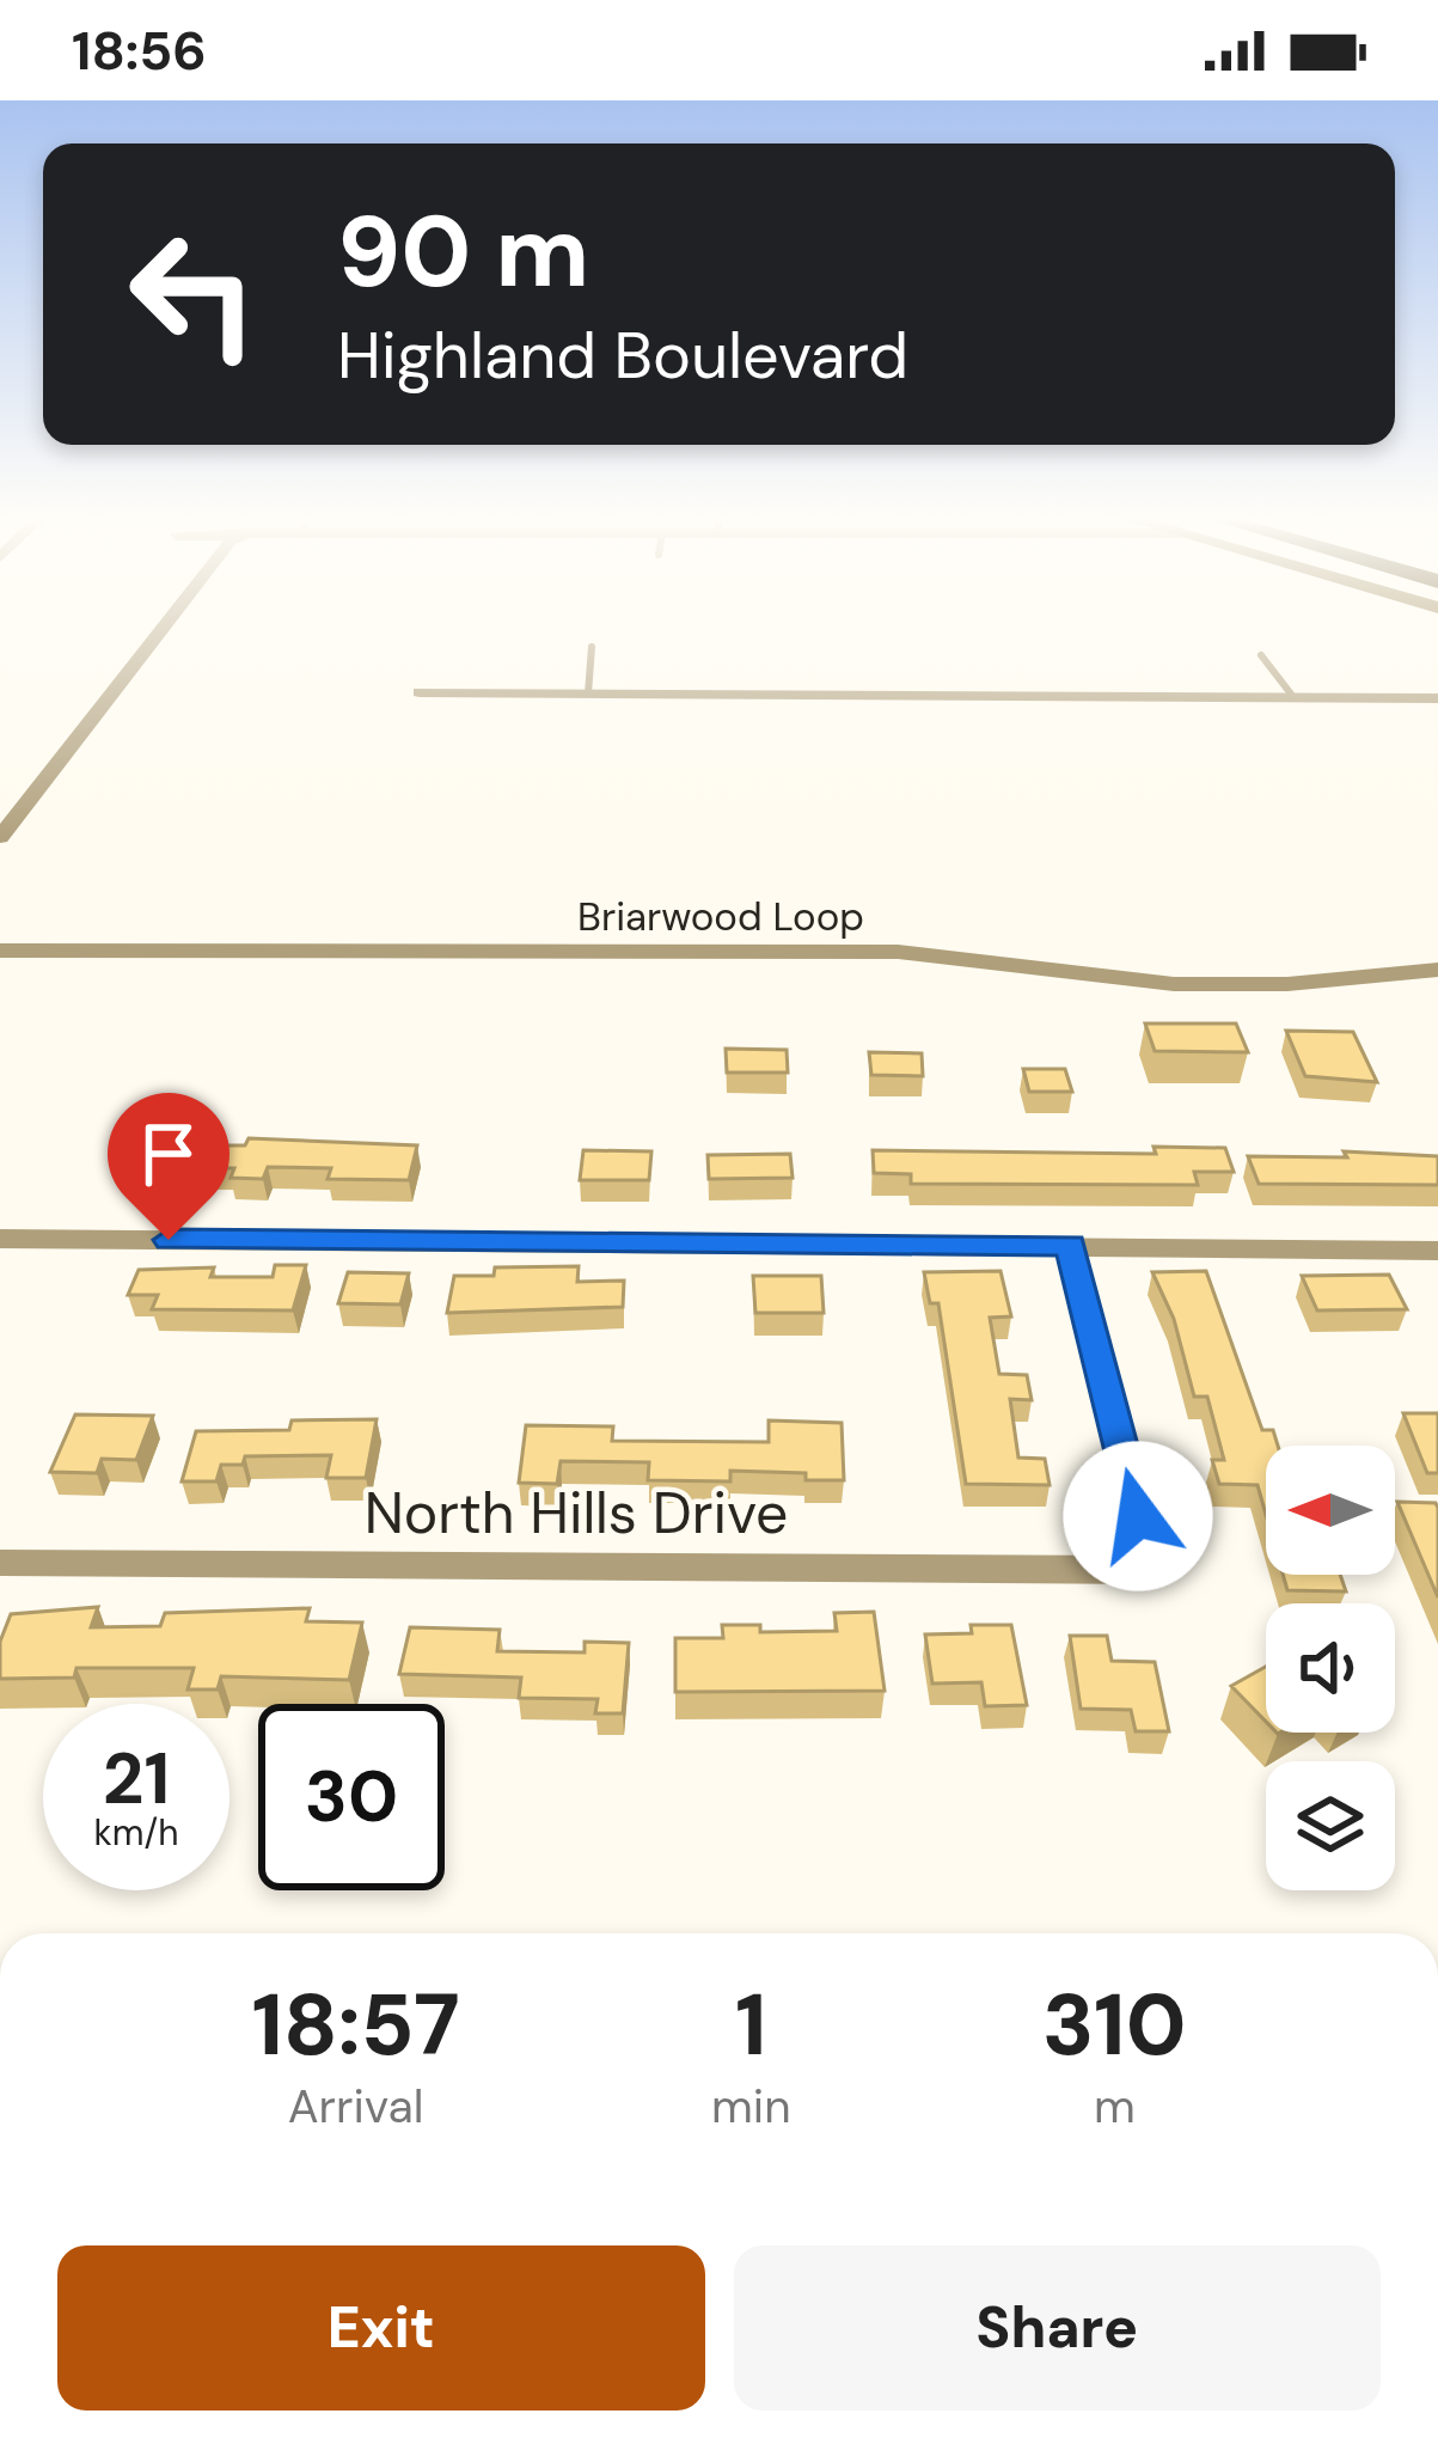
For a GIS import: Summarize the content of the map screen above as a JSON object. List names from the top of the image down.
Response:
{
  "streets": {
    "street": ["Briarwood Loop", "North Hills Drive"]
  },
  "north": "left",
  "page": {
    "status": "18:56",
    "turn": ["90 m", "Highland Boulevard"],
    "speed": "21 km/h",
    "limit": "30",
    "eta": [
      "18:57",
      "Arrival",
      "1",
      "min",
      "310",
      "m"
    ],
    "buttons": ["Exit", "Share"]
  }
}
